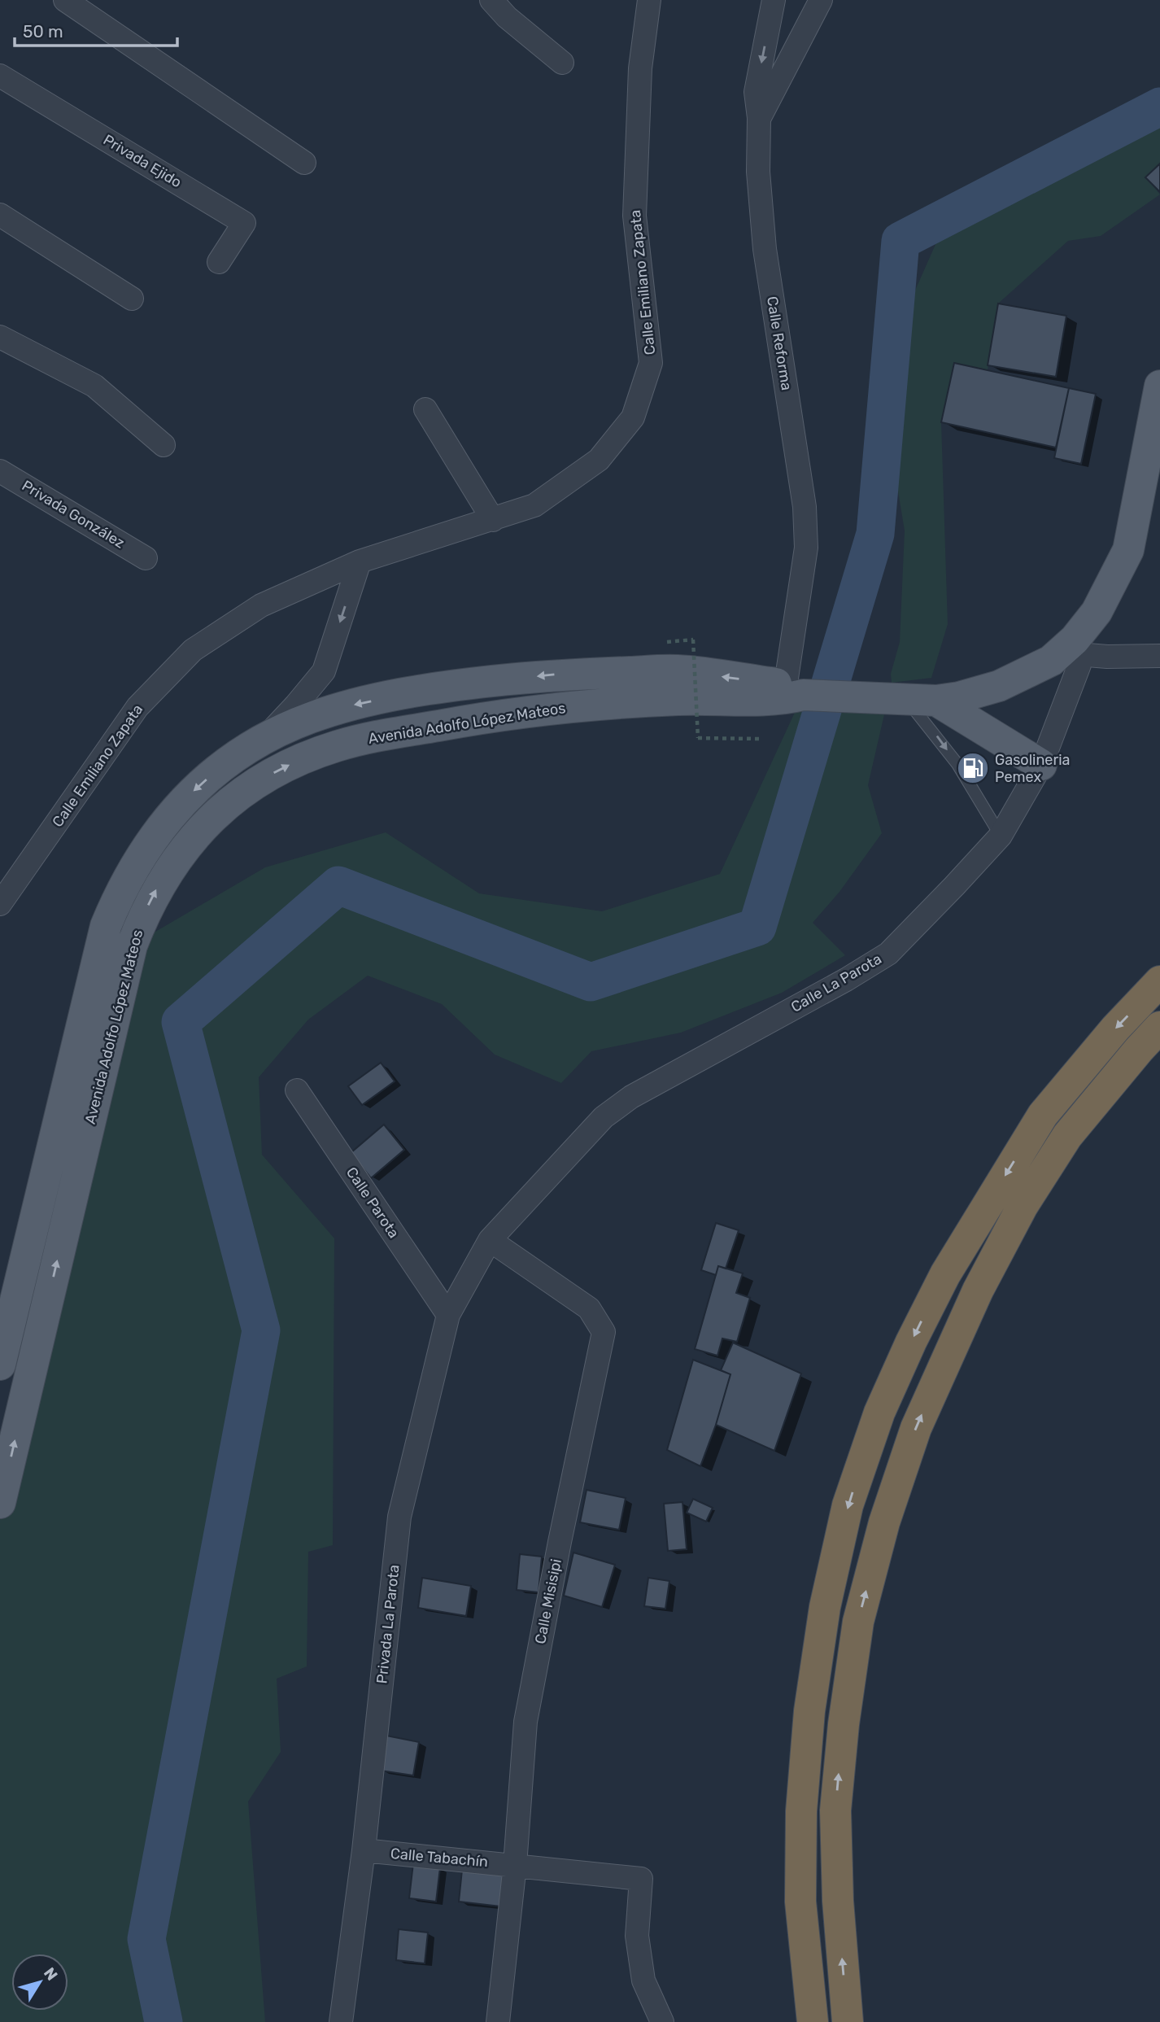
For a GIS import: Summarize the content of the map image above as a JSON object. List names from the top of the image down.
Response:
{
  "streets": {
    "main road": ["Avenida Adolfo López Mateos"],
    "street": [
      "Privada Ejido",
      "Calle Emiliano Zapata",
      "Calle Reforma",
      "Privada González",
      "Calle La Parota",
      "Calle Parota",
      "Calle Misisipi",
      "Privada La Parota",
      "Calle Tabachín"
    ]
  },
  "crossings": [
    ["Calle Reforma", "Avenida Adolfo López Mateos"],
    ["Calle La Parota", "Calle Misisipi"],
    ["Calle La Parota", "Privada La Parota"],
    ["Calle Parota", "Privada La Parota"],
    ["Calle Misisipi", "Privada La Parota"],
    ["Calle Misisipi", "Calle Tabachín"],
    ["Privada La Parota", "Calle Tabachín"]
  ],
  "one_way": ["Avenida Adolfo López Mateos"],
  "places": {
    "fuel station": ["Gasolineria Pemex"]
  },
  "scale_bar": "50 m",
  "north": "top right"
}
